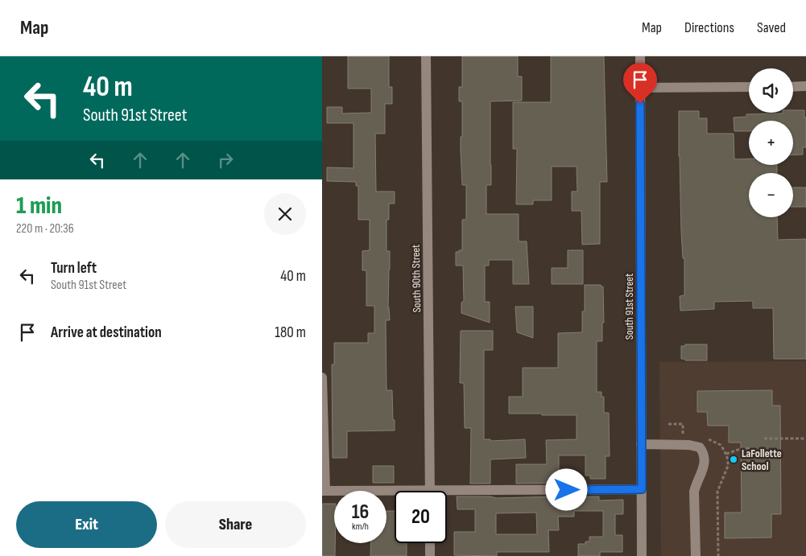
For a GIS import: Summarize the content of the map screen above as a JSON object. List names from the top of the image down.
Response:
{
  "streets": {
    "street": ["South 90th Street", "South 91st Street"]
  },
  "places": ["LaFollette School"],
  "page": {
    "header": "Map",
    "nav": ["Map", "Directions", "Saved"],
    "turn": ["40 m", "South 91st Street"],
    "map_buttons": ["+", "−"],
    "heading": ["1 min", "220 m · 20:36"],
    "list": [
      {
        "name": "Turn left",
        "note": "South 91st Street",
        "value": "40 m"
      },
      {
        "name": "Arrive at destination",
        "value": "180 m"
      }
    ],
    "speed": "16 km/h",
    "limit": "20",
    "buttons": ["Exit", "Share"]
  }
}
